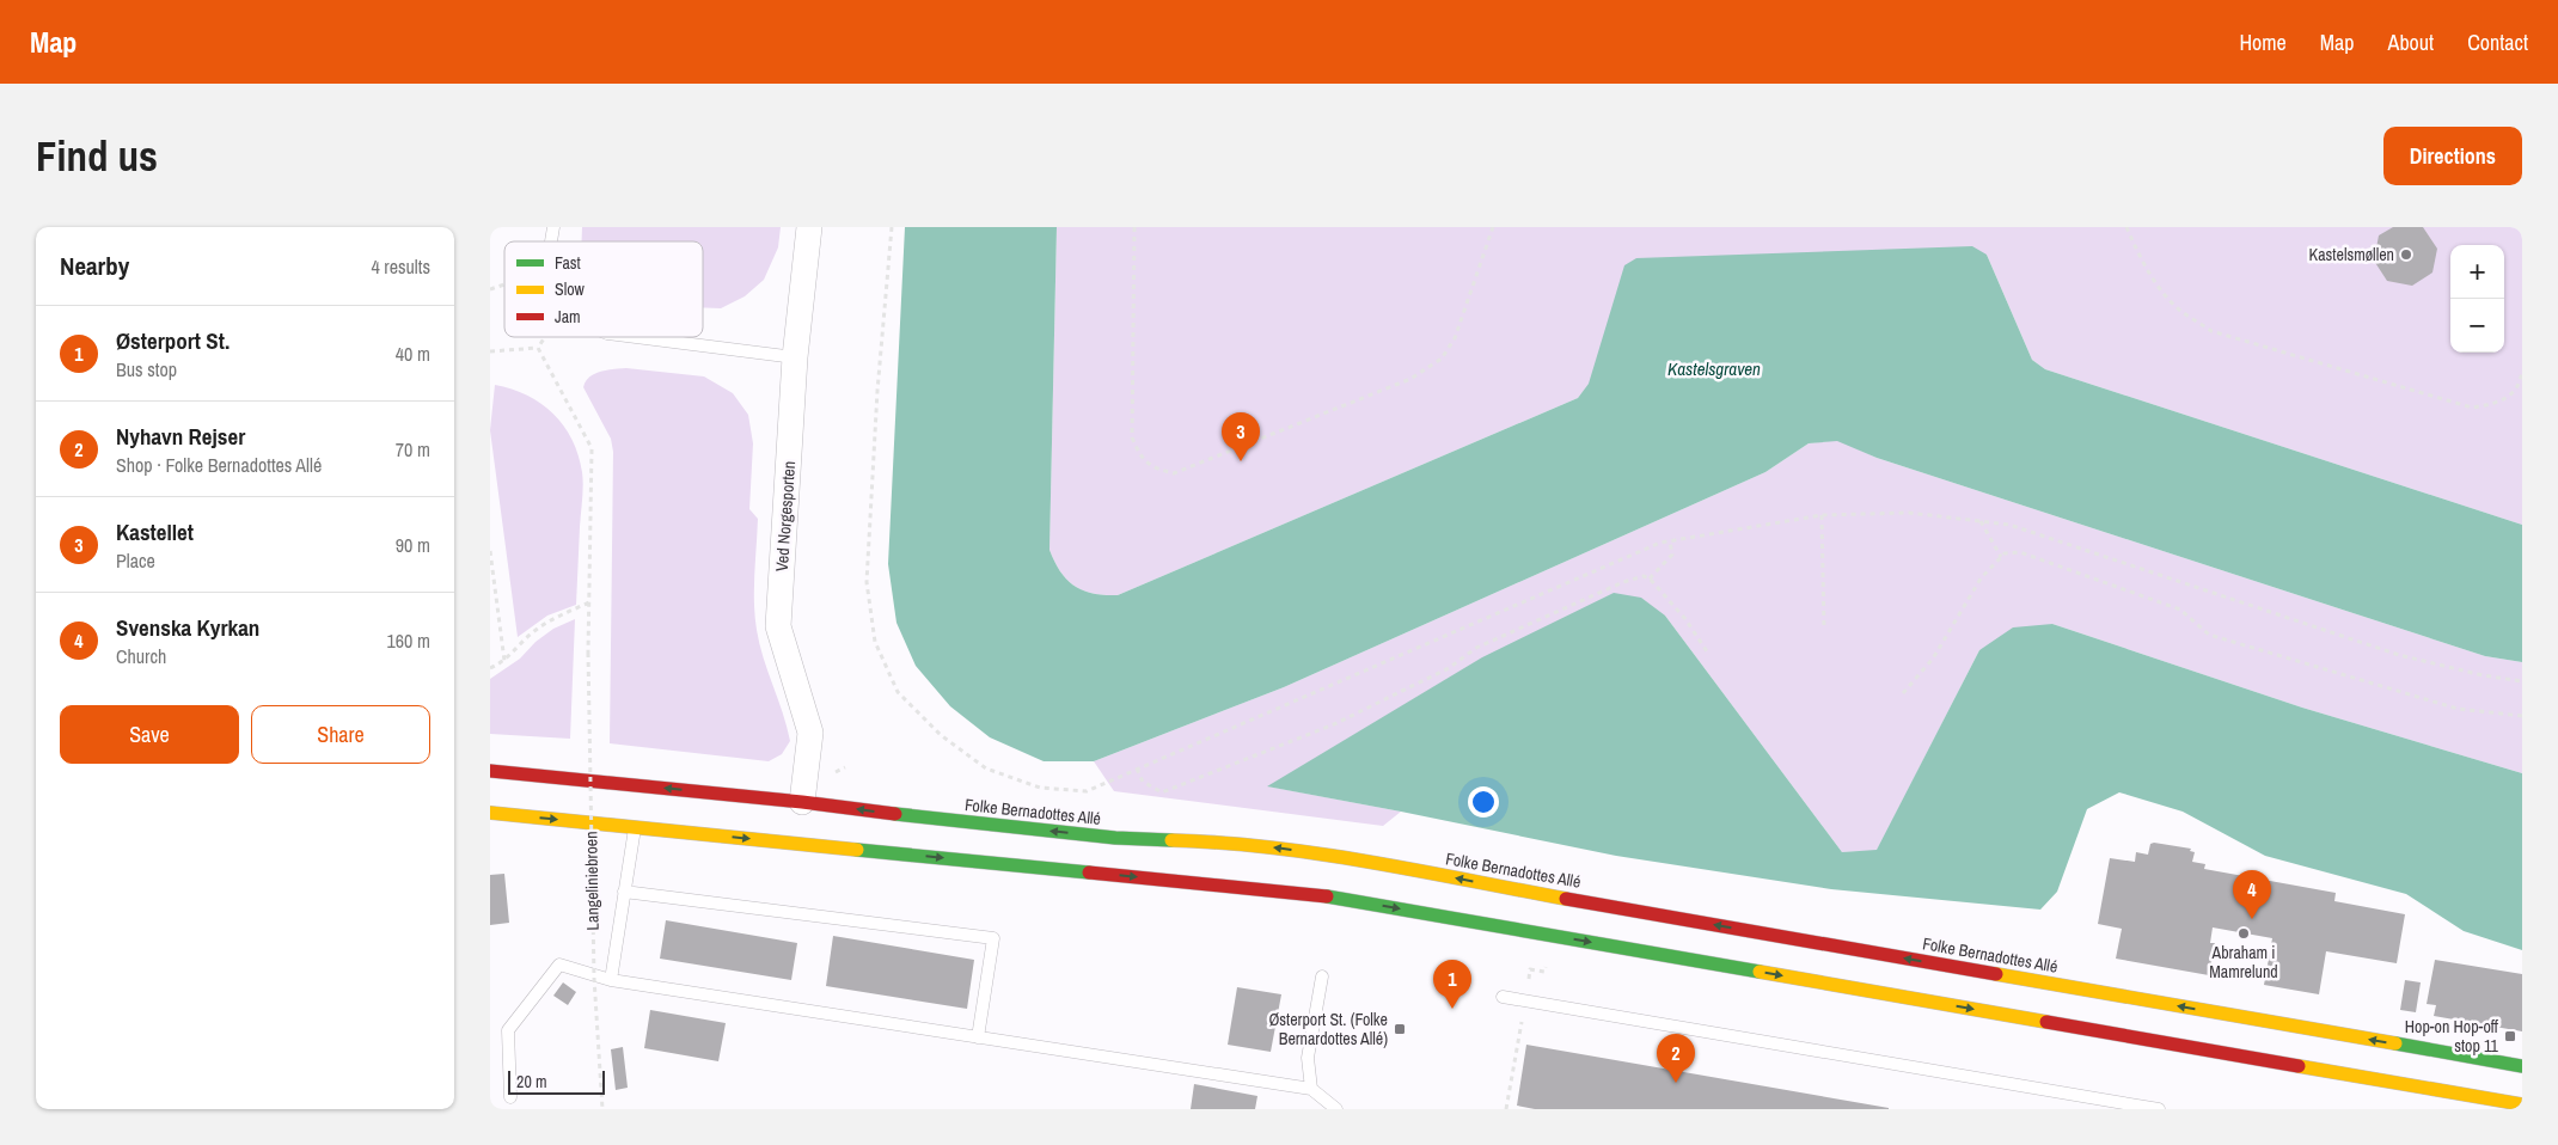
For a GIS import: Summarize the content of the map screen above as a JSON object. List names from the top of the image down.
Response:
{
  "streets": {
    "main road": ["Folke Bernadottes Allé"],
    "street": ["Ved Norgesporten"],
    "path": ["Langeliniebroen"]
  },
  "crossings": [
    ["Ved Norgesporten", "Folke Bernadottes Allé"]
  ],
  "water": ["Kastelsgraven"],
  "places": {
    "other": ["Kastelsmøllen", "Abraham i Mamrelund"],
    "transit": ["Østerport St. (Folke Bernardottes Allé)", "Hop-on Hop-off stop 11"]
  },
  "legend": ["Fast", "Slow", "Jam"],
  "scale_bar": "20 m",
  "page": {
    "header": "Map",
    "nav": [
      "Home",
      "Map",
      "About",
      "Contact"
    ],
    "buttons": [
      "Directions",
      ["Save", "Share"]
    ],
    "title": "Find us",
    "heading": ["Nearby", "4 results"],
    "map_buttons": ["+", "−"],
    "list": [
      {
        "mark": "1",
        "name": "Østerport St.",
        "note": "Bus stop",
        "value": "40 m"
      },
      {
        "mark": "2",
        "name": "Nyhavn Rejser",
        "note": "Shop · Folke Bernadottes Allé",
        "value": "70 m"
      },
      {
        "mark": "3",
        "name": "Kastellet",
        "note": "Place",
        "value": "90 m"
      },
      {
        "mark": "4",
        "name": "Svenska Kyrkan",
        "note": "Church",
        "value": "160 m"
      }
    ],
    "pins": [
      "3",
      "4",
      "1",
      "2"
    ],
    "scale": "20 m"
  }
}
